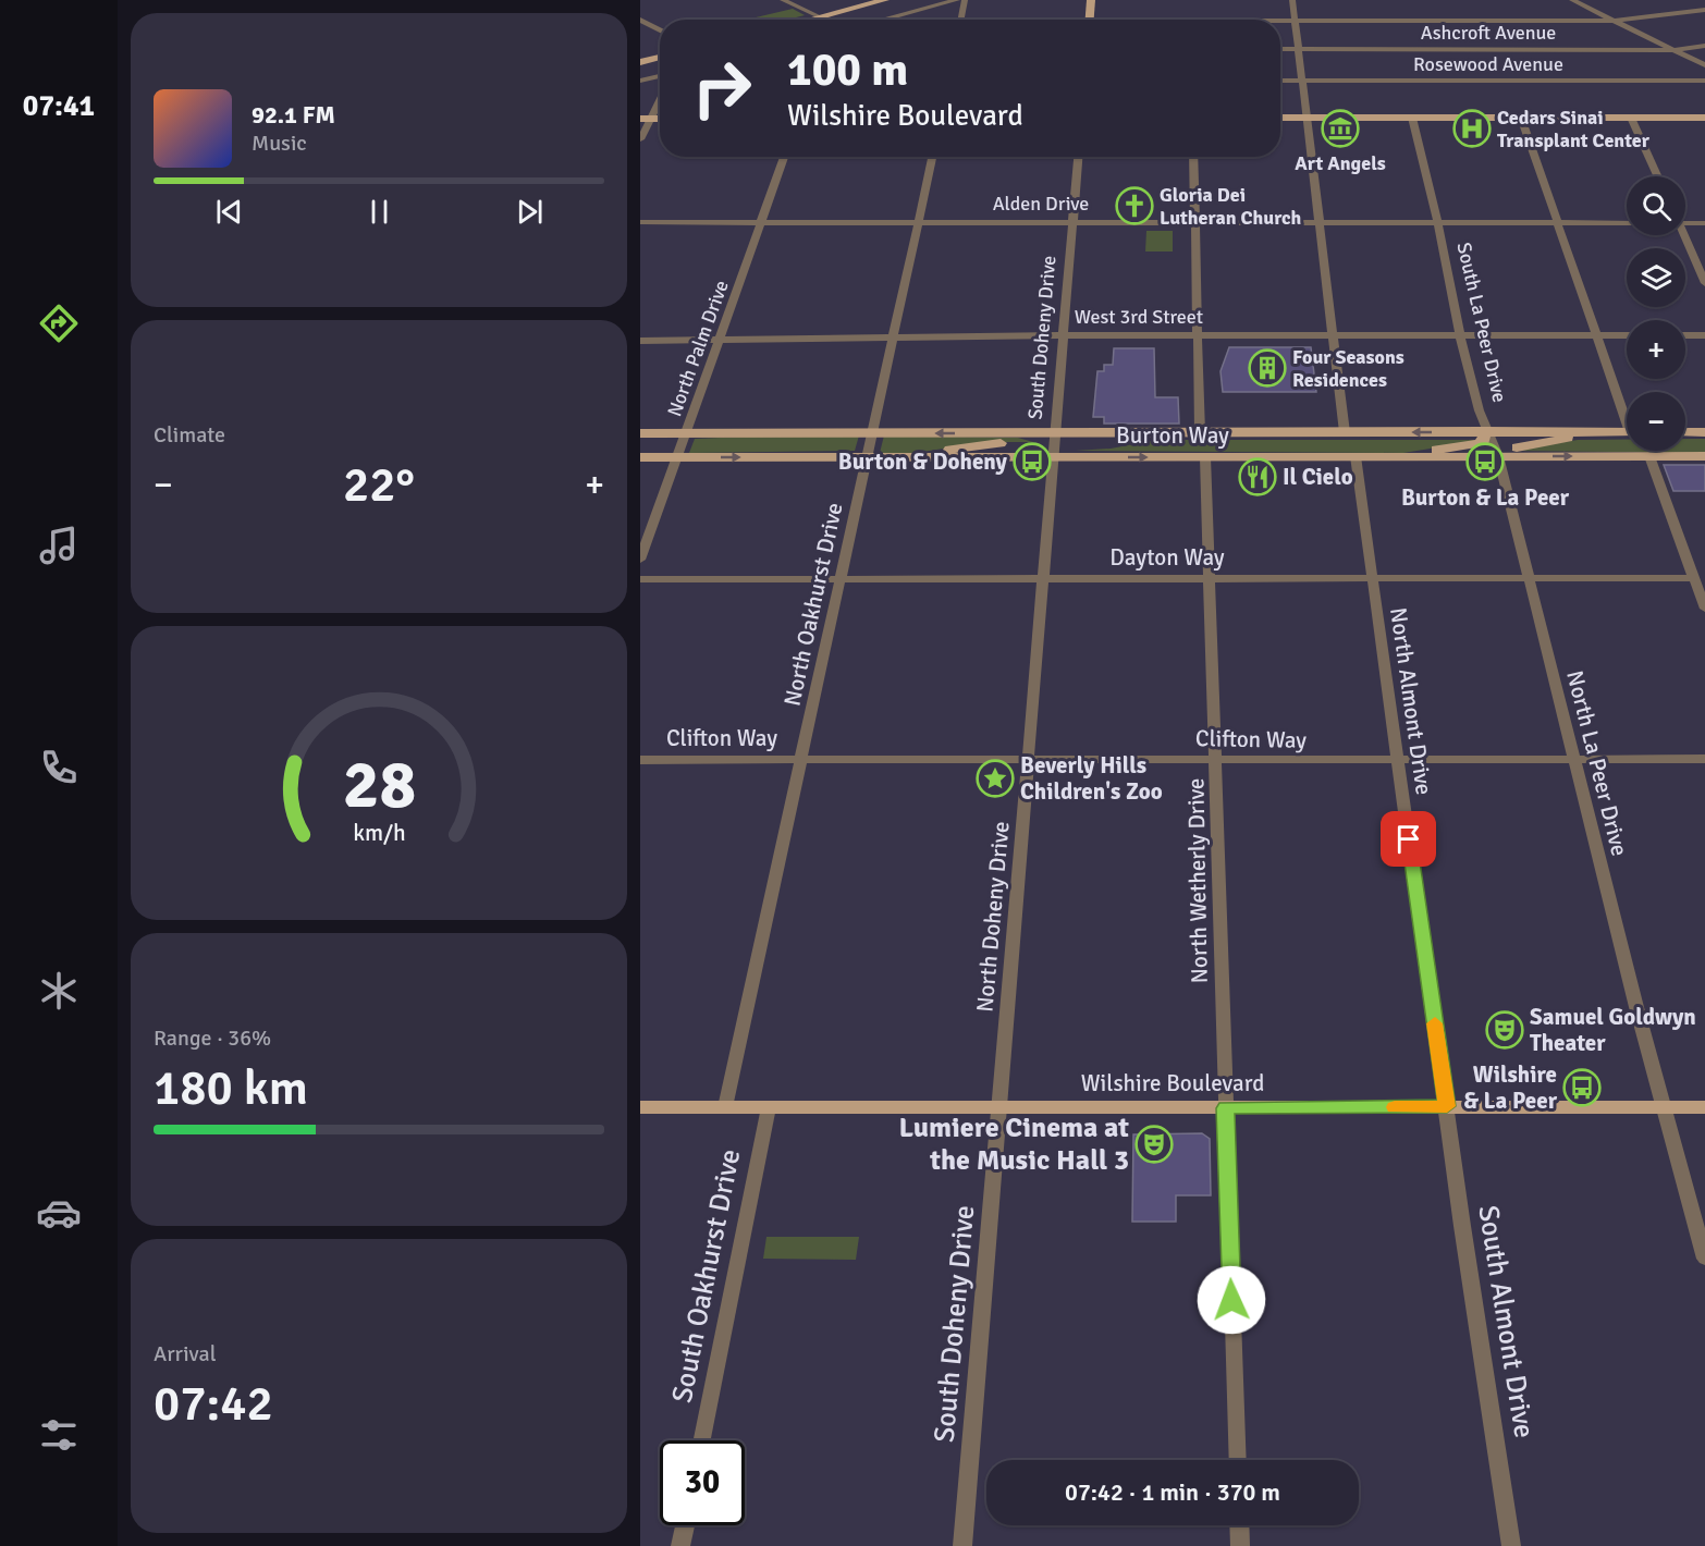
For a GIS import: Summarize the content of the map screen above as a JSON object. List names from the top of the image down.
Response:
{
  "streets": {
    "main road": ["Burton Way", "Wilshire Boulevard"],
    "street": [
      "Ashcroft Avenue",
      "Rosewood Avenue",
      "Alden Drive",
      "West 3rd Street",
      "South La Peer Drive",
      "South Doheny Drive",
      "North Palm Drive",
      "Dayton Way",
      "North Oakhurst Drive",
      "North Almont Drive",
      "Clifton Way",
      "North La Peer Drive",
      "North Wetherly Drive",
      "North Doheny Drive",
      "South Oakhurst Drive",
      "South Almont Drive"
    ]
  },
  "crossings": [
    ["Alden Drive", "South La Peer Drive"],
    ["Alden Drive", "South Doheny Drive"],
    ["Alden Drive", "North Palm Drive"],
    ["Alden Drive", "North Oakhurst Drive"],
    ["West 3rd Street", "South La Peer Drive"],
    ["West 3rd Street", "South Doheny Drive"],
    ["West 3rd Street", "North Palm Drive"],
    ["West 3rd Street", "North Oakhurst Drive"],
    ["South La Peer Drive", "Burton Way"],
    ["South La Peer Drive", "North La Peer Drive"],
    ["South Doheny Drive", "Burton Way"],
    ["South Doheny Drive", "North Doheny Drive"],
    ["South Doheny Drive", "Wilshire Boulevard"],
    ["North Palm Drive", "Burton Way"],
    ["Burton Way", "North Oakhurst Drive"],
    ["Burton Way", "North Almont Drive"],
    ["Burton Way", "North La Peer Drive"],
    ["Burton Way", "North Wetherly Drive"],
    ["Burton Way", "North Doheny Drive"],
    ["Dayton Way", "North Oakhurst Drive"],
    ["Dayton Way", "North Almont Drive"],
    ["Dayton Way", "North La Peer Drive"],
    ["Dayton Way", "North Wetherly Drive"],
    ["Dayton Way", "North Doheny Drive"],
    ["North Oakhurst Drive", "Clifton Way"],
    ["North Oakhurst Drive", "Wilshire Boulevard"],
    ["North Almont Drive", "Clifton Way"],
    ["North Almont Drive", "Wilshire Boulevard"],
    ["North Almont Drive", "South Almont Drive"],
    ["Clifton Way", "North La Peer Drive"],
    ["Clifton Way", "North Wetherly Drive"],
    ["Clifton Way", "North Doheny Drive"],
    ["North La Peer Drive", "Wilshire Boulevard"],
    ["North Wetherly Drive", "Wilshire Boulevard"],
    ["North Doheny Drive", "Wilshire Boulevard"],
    ["Wilshire Boulevard", "South Oakhurst Drive"],
    ["Wilshire Boulevard", "South Almont Drive"]
  ],
  "places": {
    "museum": ["Art Angels"],
    "hospital": ["Cedars Sinai Transplant Center"],
    "church": ["Gloria Dei Lutheran Church"],
    "building": ["Four Seasons Residences"],
    "bus stop": ["Burton & Doheny", "Burton & La Peer", "Wilshire & La Peer"],
    "restaurant": ["Il Cielo"],
    "place": ["Beverly Hills Children's Zoo"],
    "theatre": ["Samuel Goldwyn Theater", "Lumiere Cinema at the Music Hall 3"]
  },
  "page": {
    "tabs": "07:41",
    "turn": ["100 m", "Wilshire Boulevard"],
    "song": ["92.1 FM", "Music"],
    "map_buttons": ["+", "−"],
    "tile": [
      "Climate",
      ["Range · 36%", "180 km"],
      ["Arrival", "07:42"]
    ],
    "heat": ["−", "22°", "+"],
    "limit": "30",
    "trip": "07:42 · 1 min · 370 m",
    "gauge": ["28", "km/h"]
  }
}
